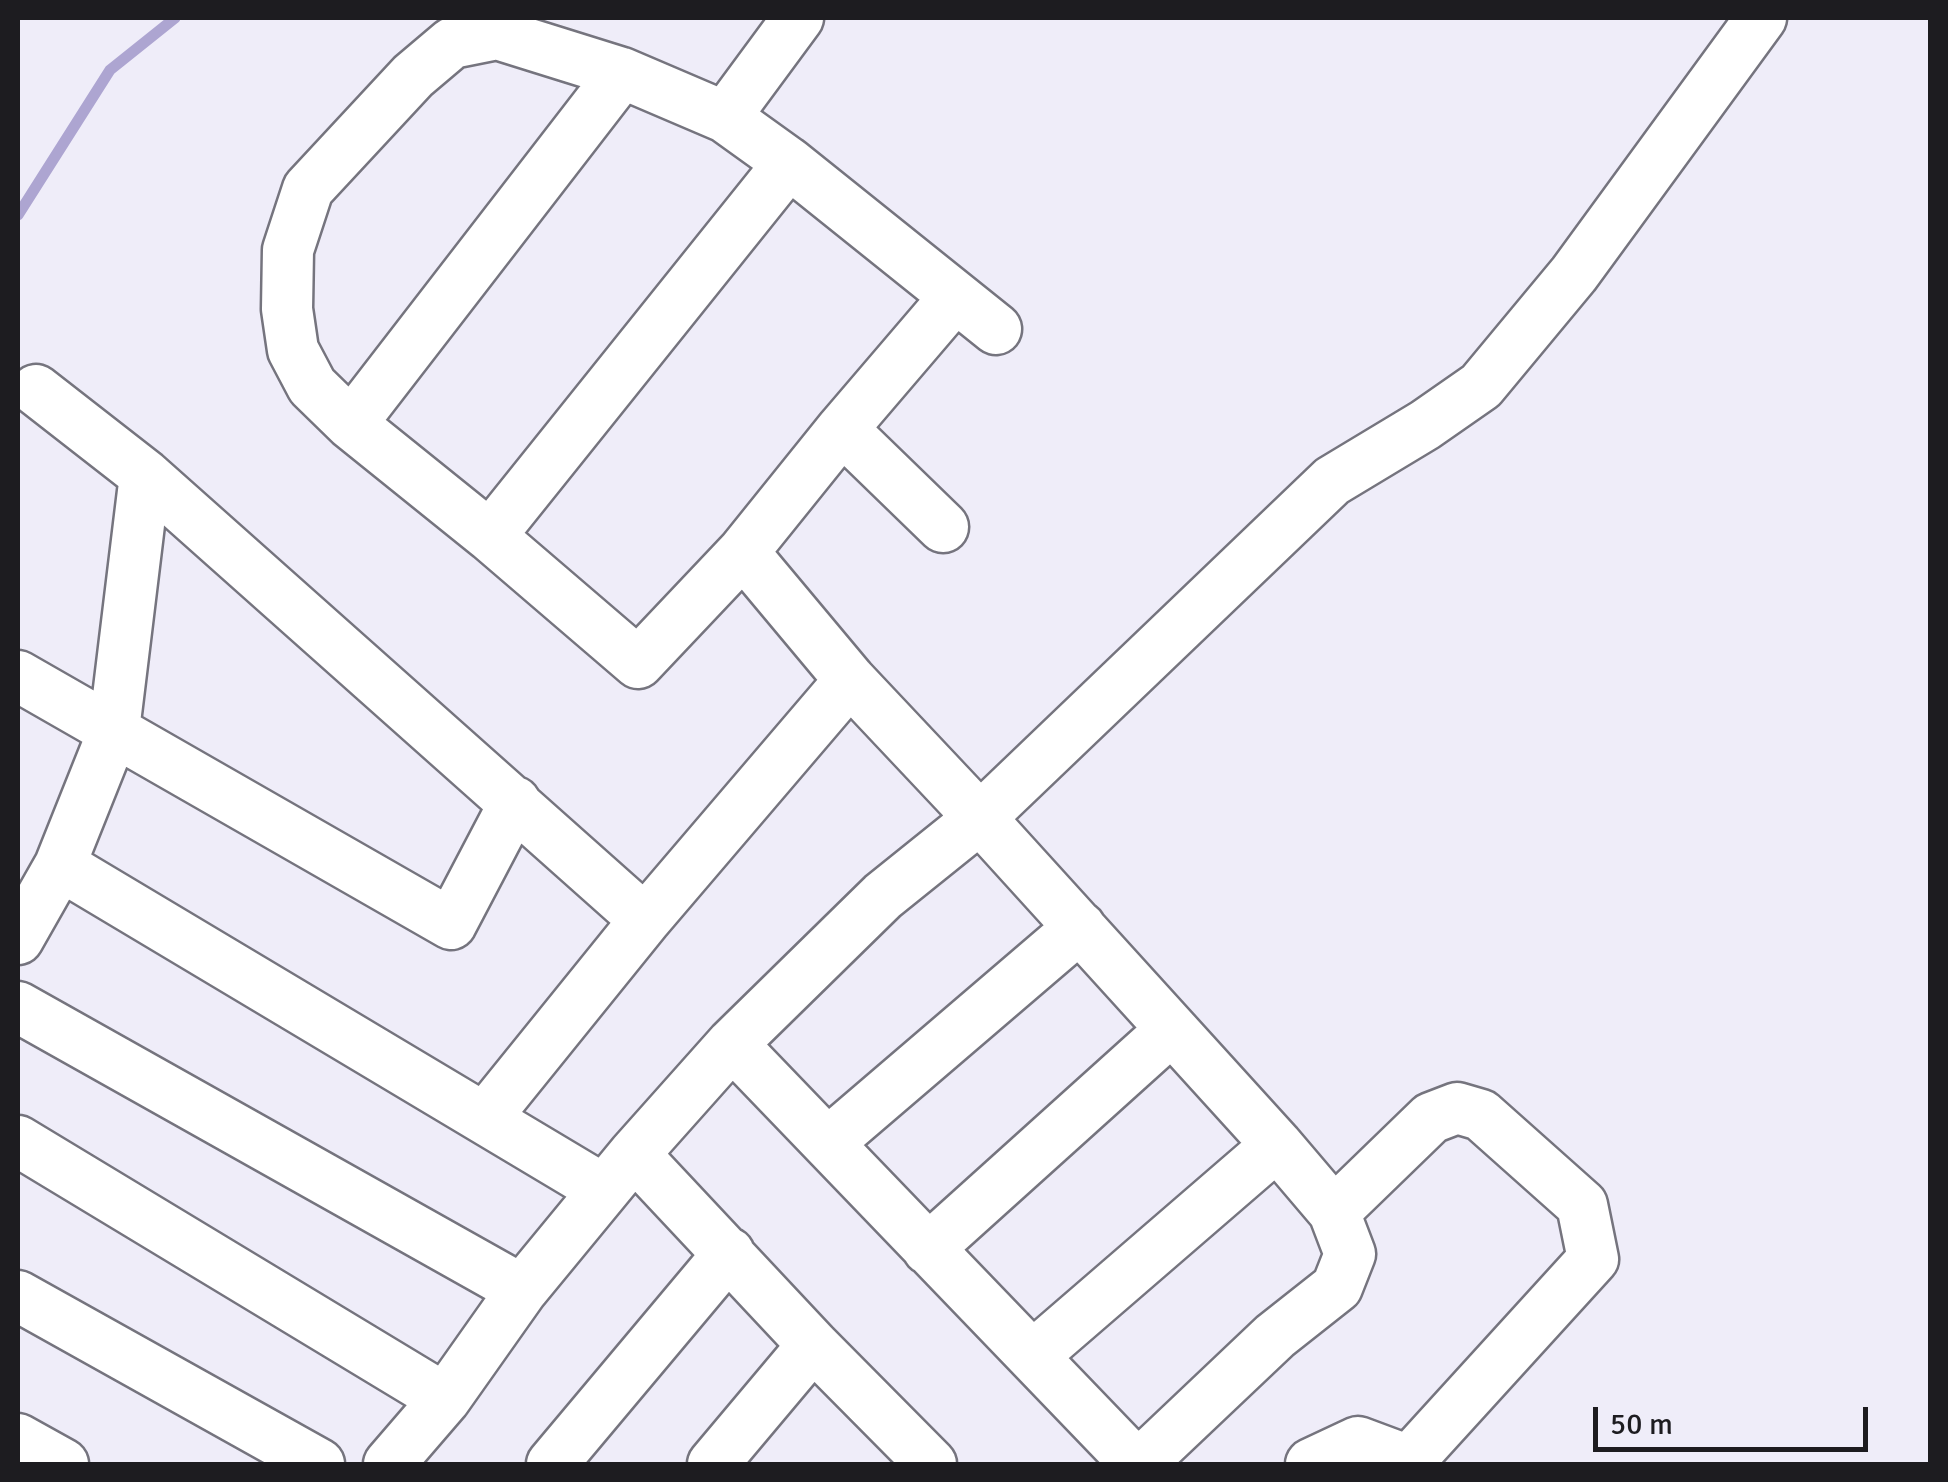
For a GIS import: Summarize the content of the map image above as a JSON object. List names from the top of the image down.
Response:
{
  "scale_bar": "50 m"
}
